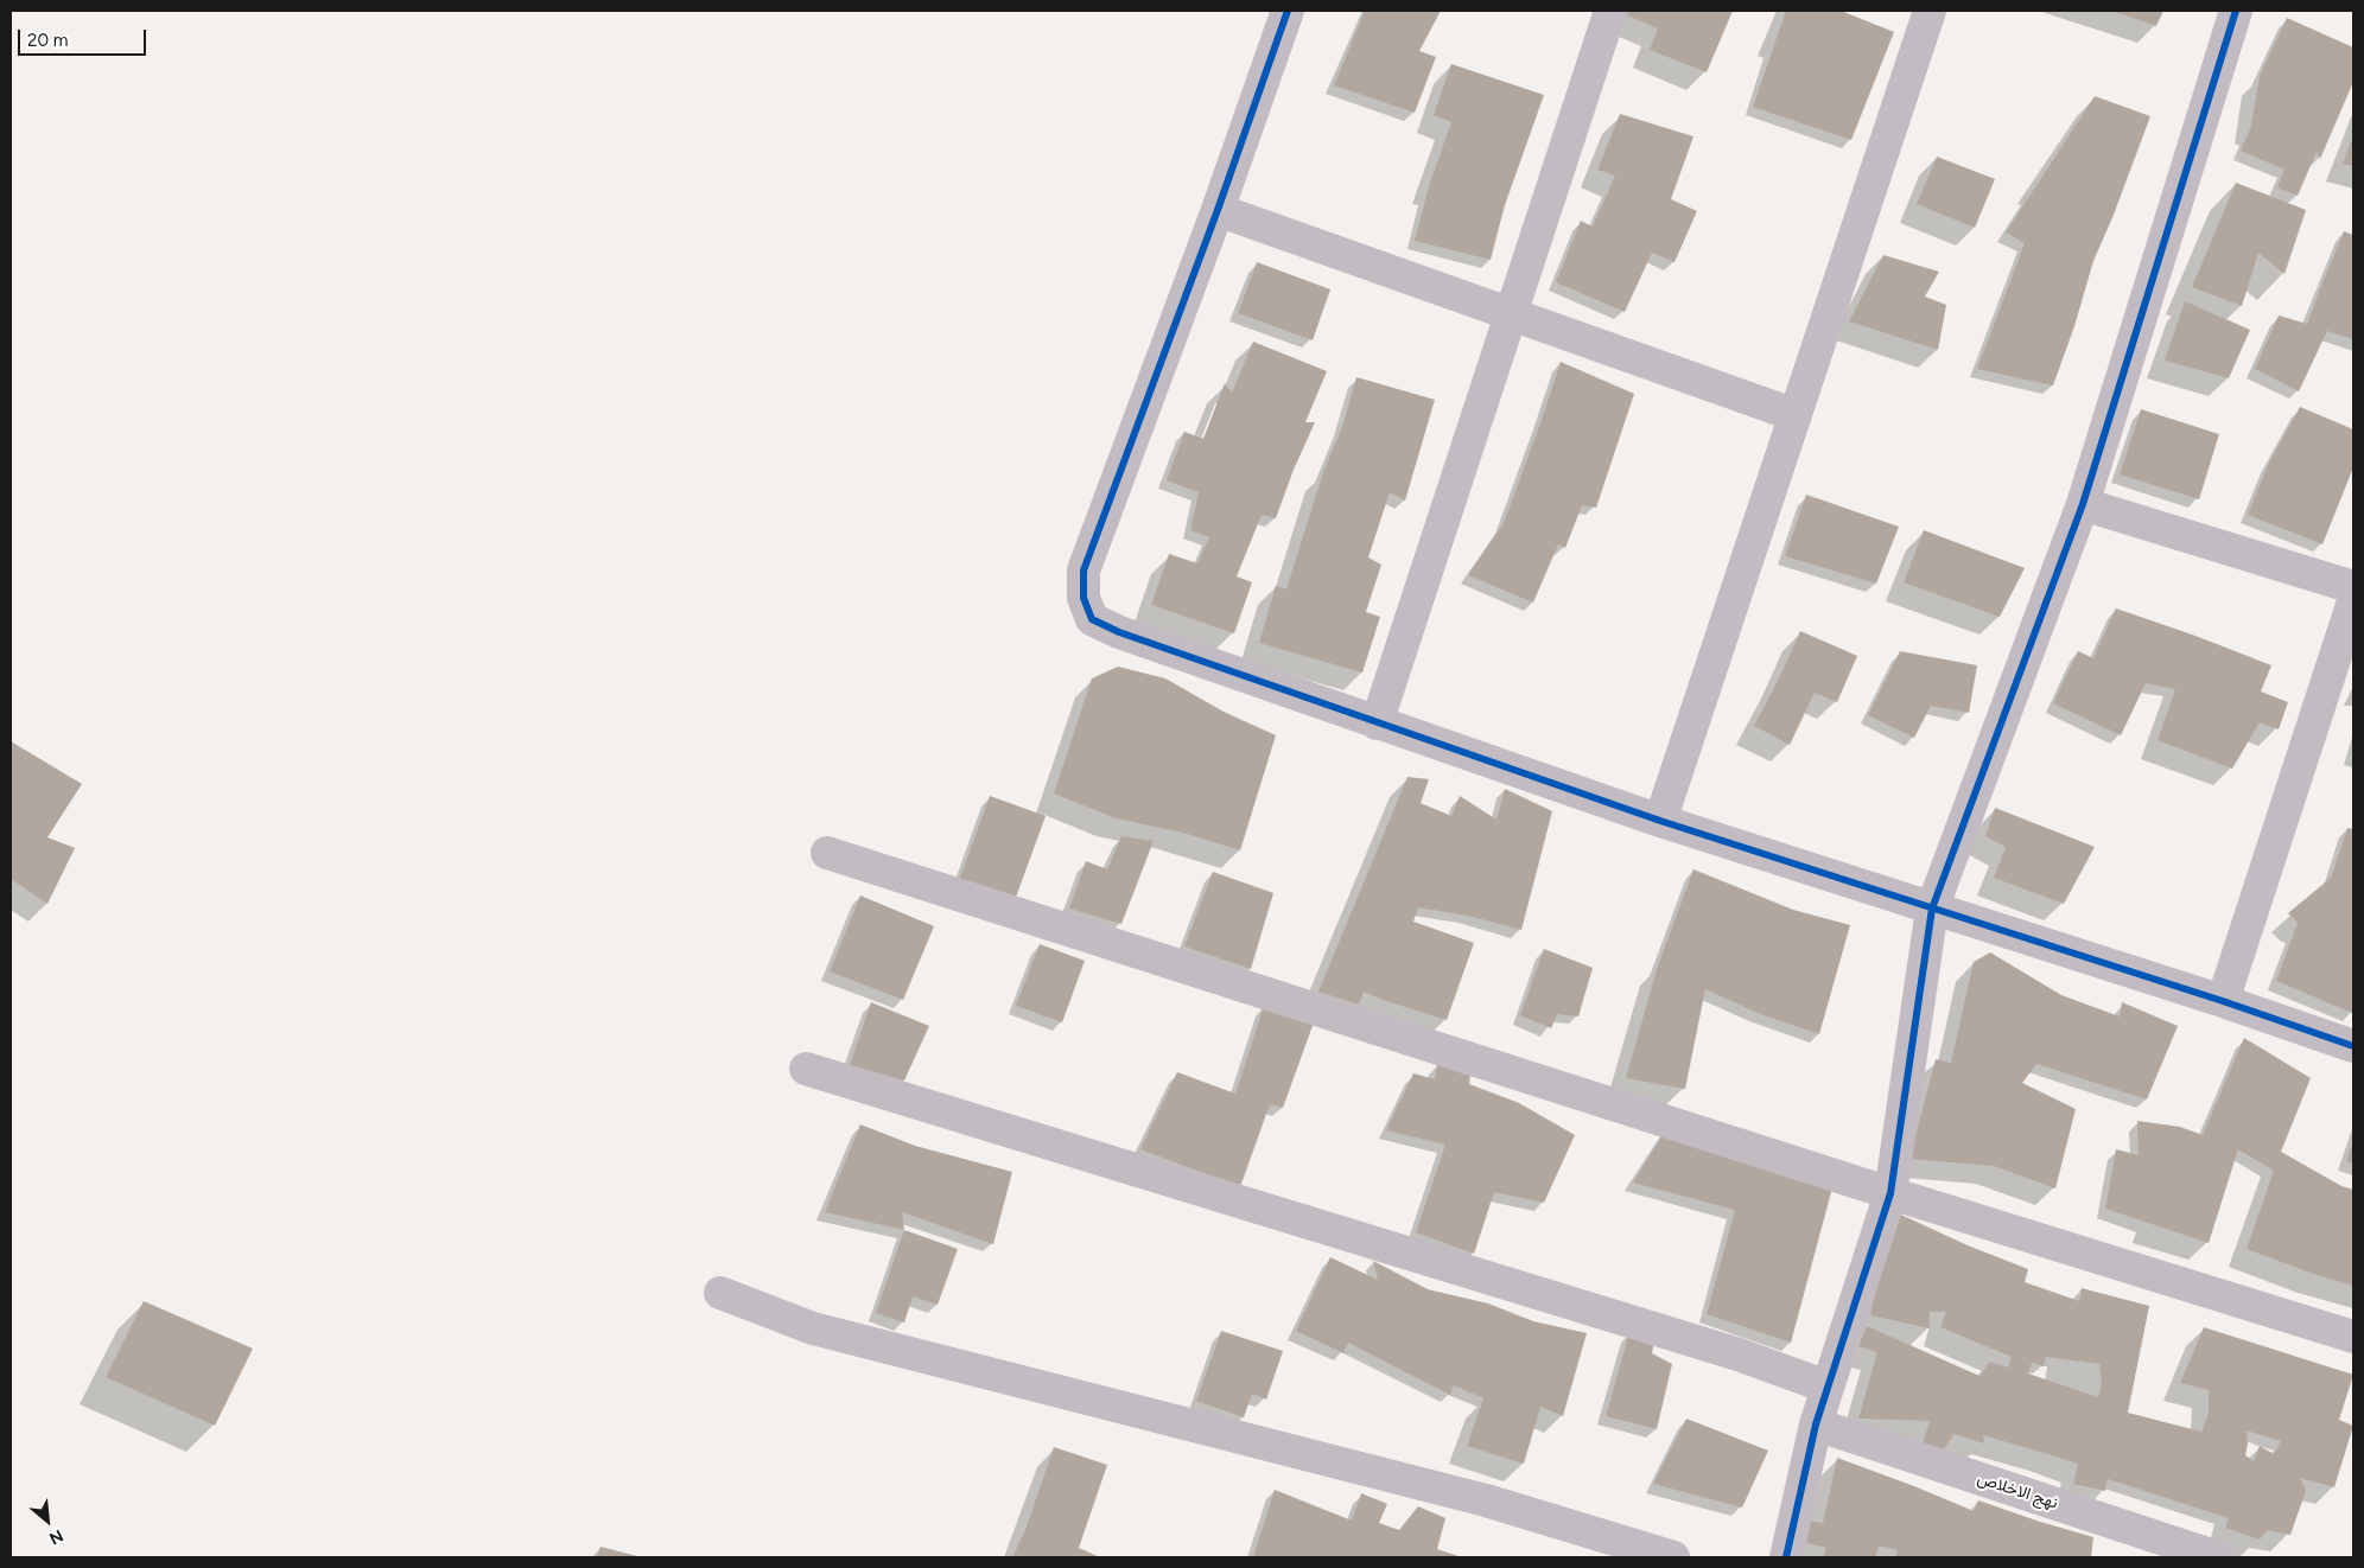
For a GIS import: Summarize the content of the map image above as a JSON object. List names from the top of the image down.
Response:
{
  "streets": {
    "street": ["نهج الاخلاص"]
  },
  "scale_bar": "20 m",
  "north": "bottom right"
}
